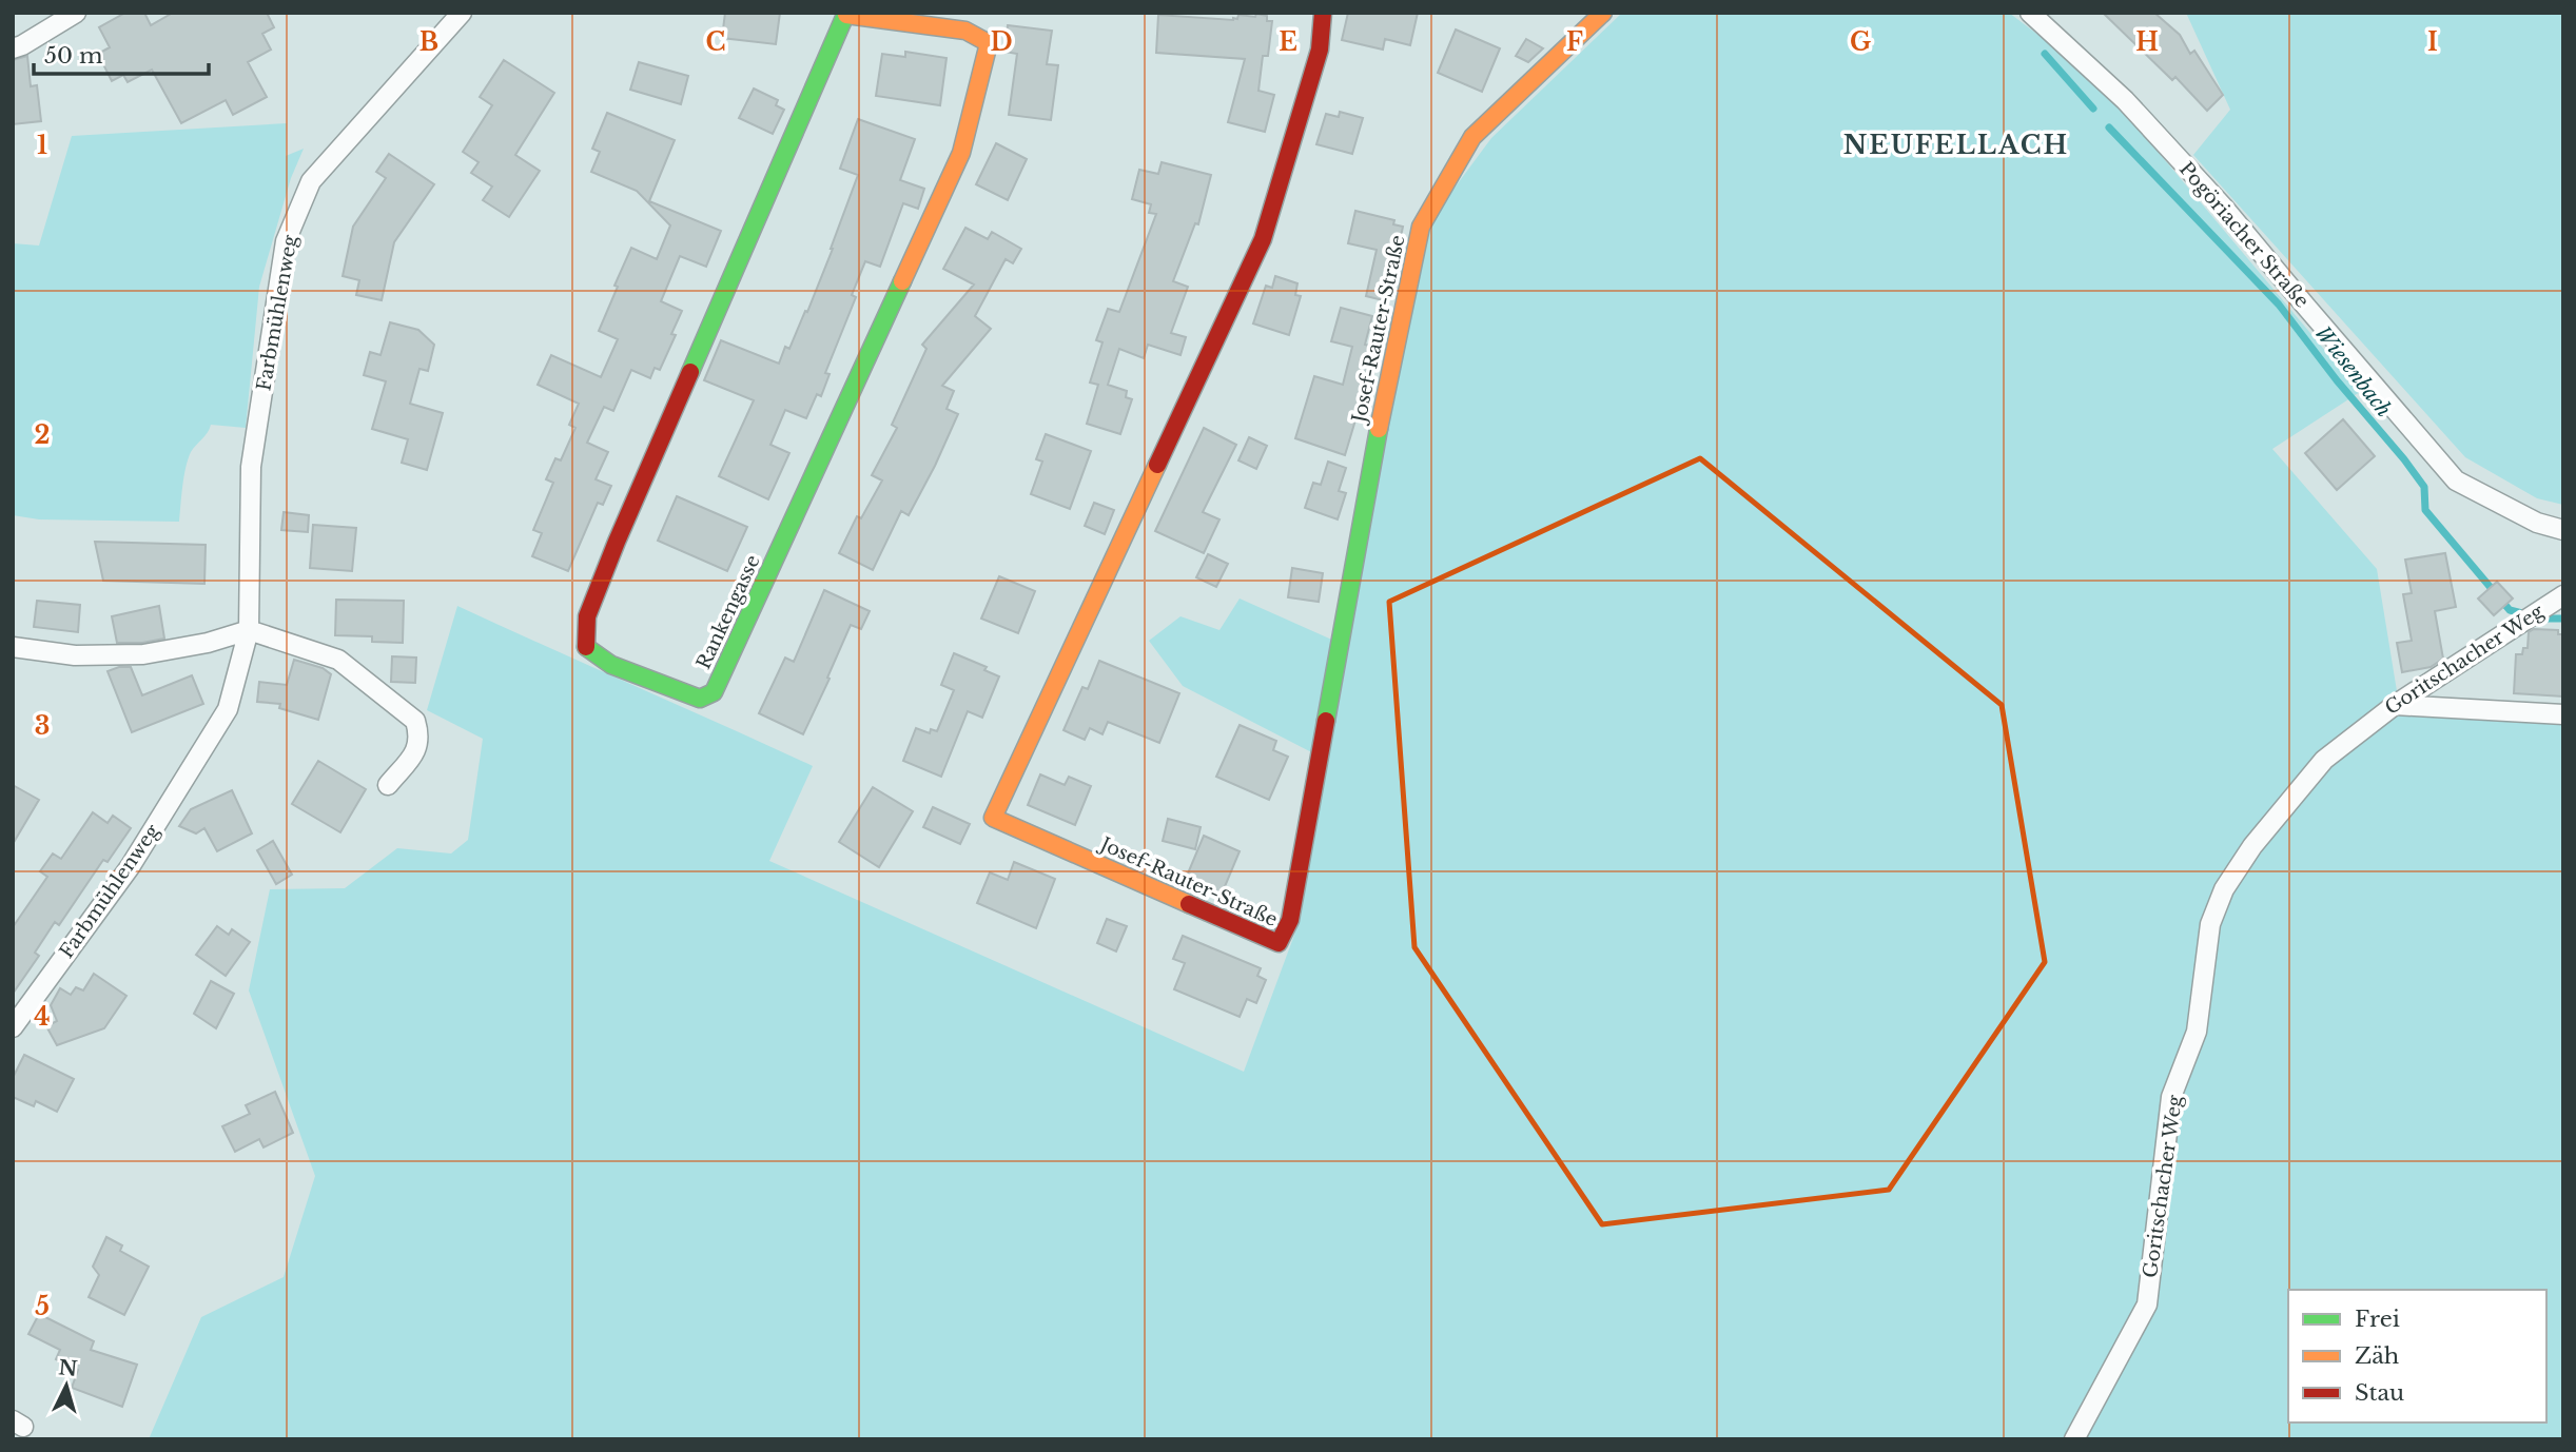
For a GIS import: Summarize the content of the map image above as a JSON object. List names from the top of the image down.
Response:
{
  "streets": {
    "street": [
      "Pogöriacher Straße",
      "Farbmühlenweg",
      "Josef-Rauter-Straße",
      "Rankengasse",
      "Goritschacher Weg"
    ]
  },
  "districts": ["NEUFELLACH"],
  "water": ["Wiesenbach"],
  "legend": ["Frei", "Zäh", "Stau"],
  "scale_bar": "50 m",
  "north": "top",
  "grid": {
    "columns": [
      "B",
      "C",
      "D",
      "E",
      "F",
      "G",
      "H",
      "I"
    ],
    "rows": [
      "1",
      "2",
      "3",
      "4",
      "5"
    ]
  }
}
